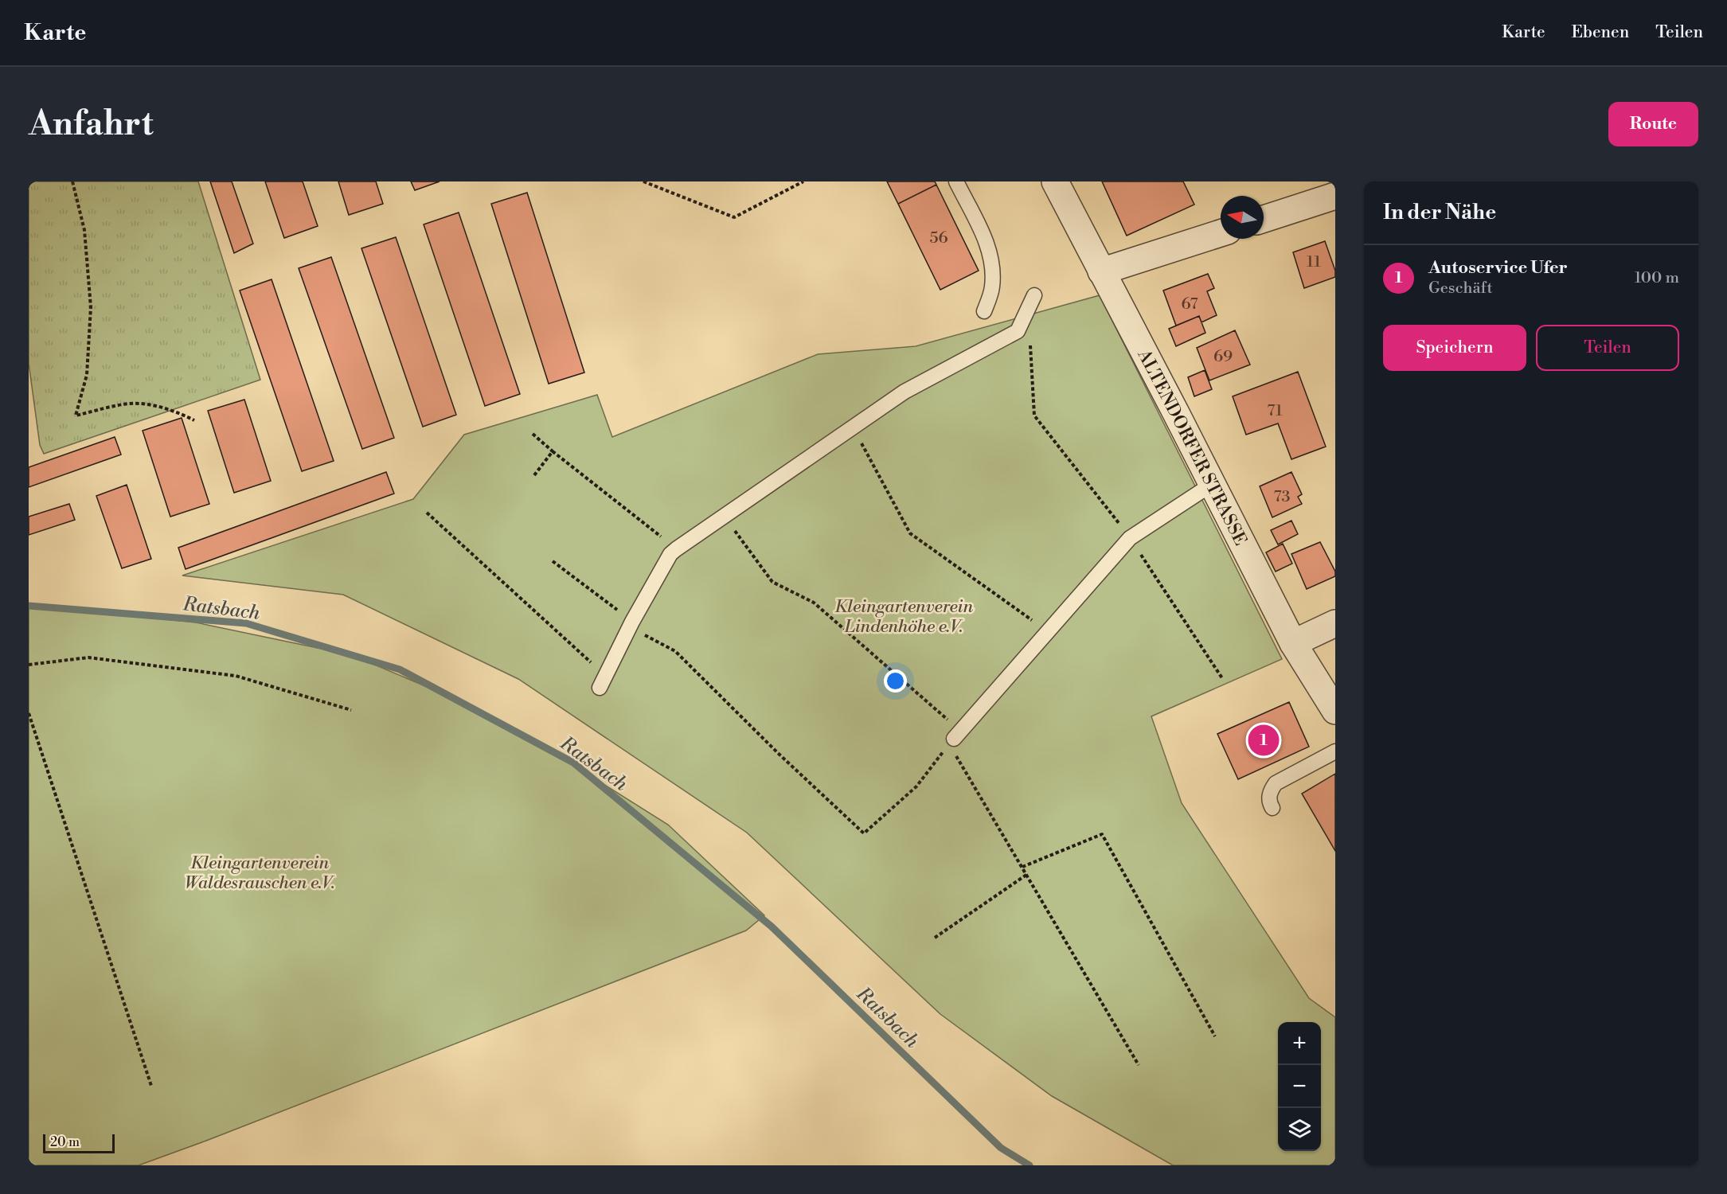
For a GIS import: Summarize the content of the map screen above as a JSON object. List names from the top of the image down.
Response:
{
  "streets": {
    "street": ["ALTENDORFER STRASSE"]
  },
  "water": ["Ratsbach"],
  "parks": ["Kleingartenverein Lindenhöhe e.V.", "Kleingartenverein Waldesrauschen e.V."],
  "house_numbers": [
    "56",
    "11",
    "67",
    "69",
    "71",
    "73"
  ],
  "scale_bar": "20 m",
  "north": "left",
  "page": {
    "header": "Karte",
    "nav": ["Karte", "Ebenen", "Teilen"],
    "buttons": [
      "Route",
      ["Speichern", "Teilen"]
    ],
    "title": "Anfahrt",
    "heading": "In der Nähe",
    "list": [
      {
        "mark": "1",
        "name": "Autoservice Ufer",
        "note": "Geschäft",
        "value": "100 m"
      }
    ],
    "pins": "1",
    "map_buttons": ["+", "−"],
    "scale": "20 m"
  }
}
